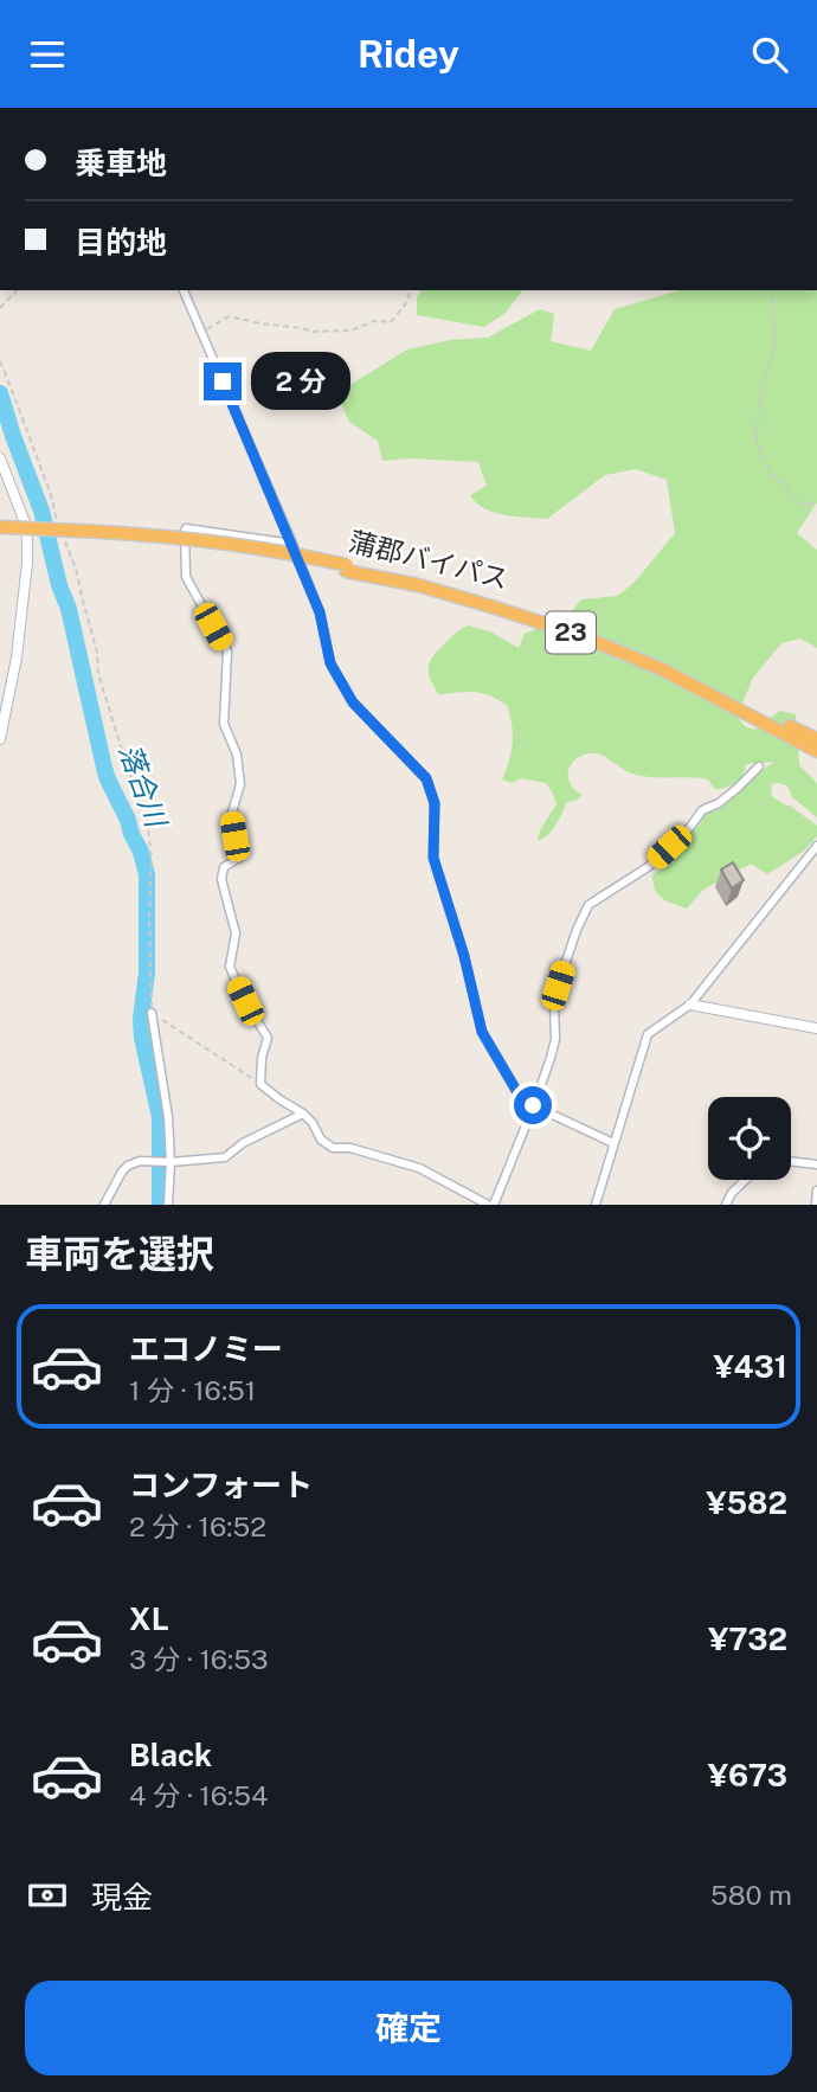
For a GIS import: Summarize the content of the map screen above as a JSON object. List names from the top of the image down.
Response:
{
  "streets": {
    "highway": ["蒲郡バイパス", "23"]
  },
  "water": ["落合川"],
  "page": {
    "header": "Ridey",
    "banner": ["乗車地", "目的地"],
    "bubble": "2 分",
    "heading": "車両を選択",
    "list": [
      {
        "name": "エコノミー",
        "note": "1 分 · 16:51",
        "value": "¥431"
      },
      {
        "name": "コンフォート",
        "note": "2 分 · 16:52",
        "value": "¥582"
      },
      {
        "name": "XL",
        "note": "3 分 · 16:53",
        "value": "¥732"
      },
      {
        "name": "Black",
        "note": "4 分 · 16:54",
        "value": "¥673"
      }
    ],
    "pay": ["現金", "580 m"],
    "buttons": "確定"
  }
}
